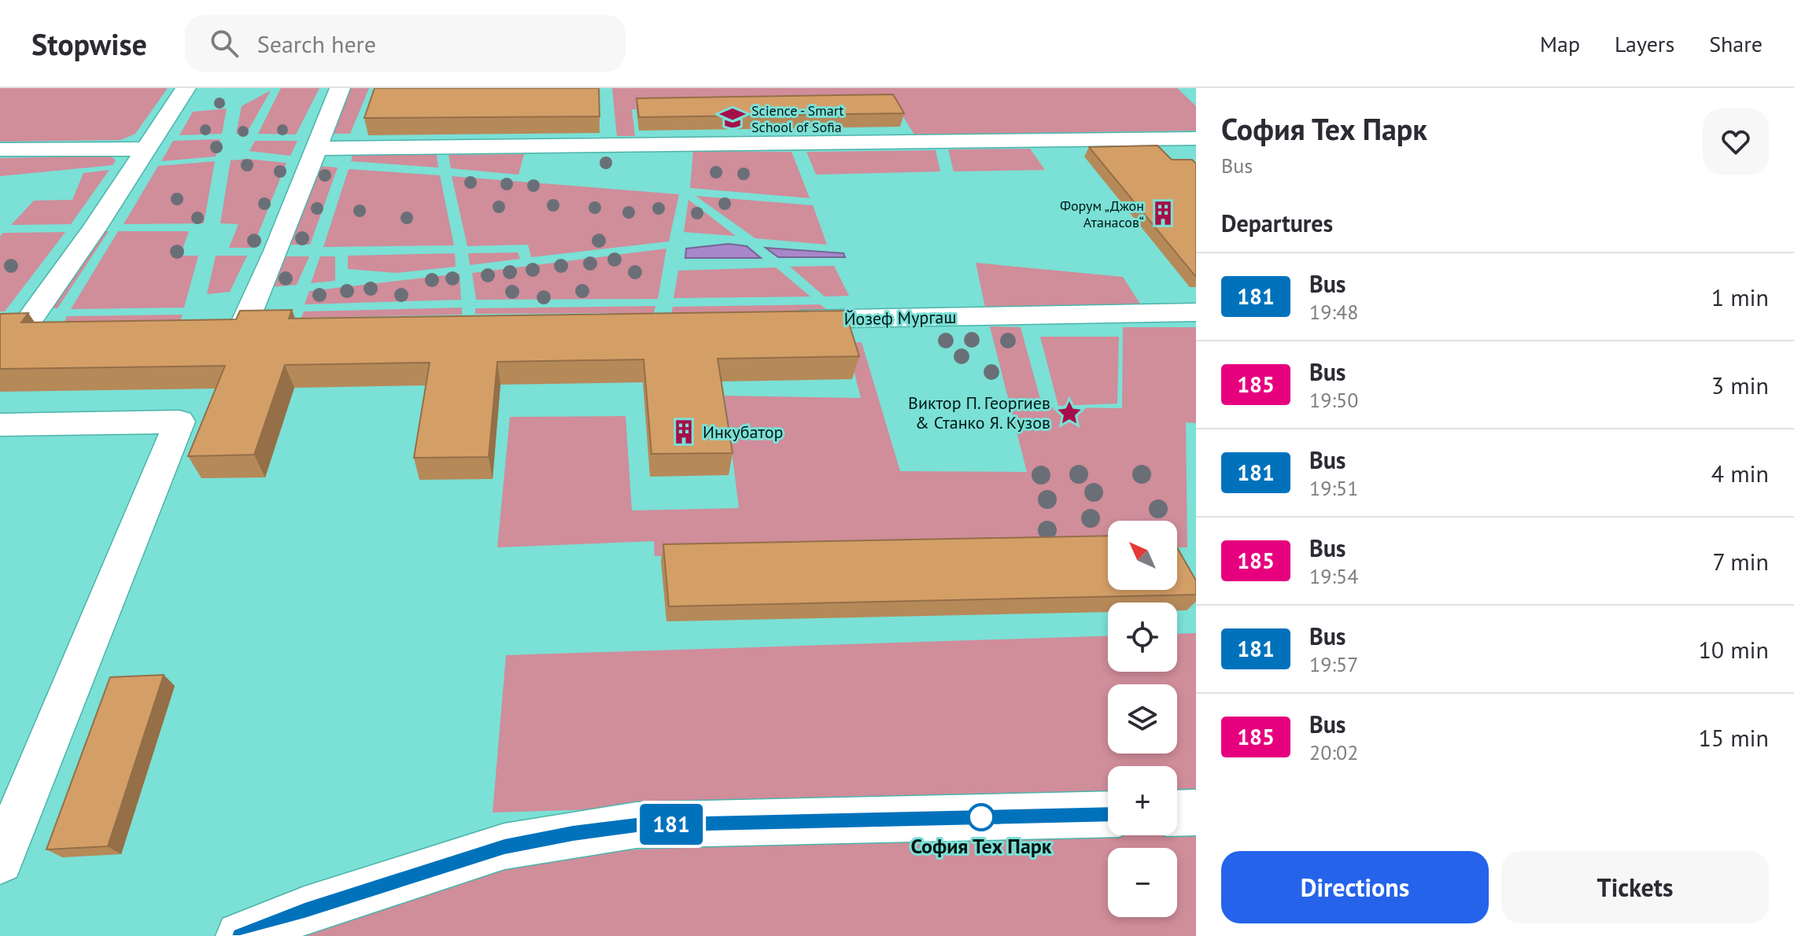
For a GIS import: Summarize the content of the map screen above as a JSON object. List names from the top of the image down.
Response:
{
  "streets": {
    "lane": ["Йозеф Мургаш"]
  },
  "places": {
    "school or university": ["Science - Smart School of Sofia"],
    "building": ["Форум „Джон Атанасов“", "Инкубатор"],
    "place": ["Виктор П. Георгиев & Станко Я. Кузов"],
    "other": ["София Тех Парк"]
  },
  "lines": ["bus line 181"],
  "north": "top left",
  "page": {
    "header": "Stopwise",
    "search": "Search here",
    "nav": ["Map", "Layers", "Share"],
    "on_map": "181",
    "heading": [
      ["София Тех Парк", "Bus"],
      "Departures"
    ],
    "list": [
      {
        "mark": "181",
        "name": "Bus",
        "note": "19:48",
        "value": "1 min"
      },
      {
        "mark": "185",
        "name": "Bus",
        "note": "19:50",
        "value": "3 min"
      },
      {
        "mark": "181",
        "name": "Bus",
        "note": "19:51",
        "value": "4 min"
      },
      {
        "mark": "185",
        "name": "Bus",
        "note": "19:54",
        "value": "7 min"
      },
      {
        "mark": "181",
        "name": "Bus",
        "note": "19:57",
        "value": "10 min"
      },
      {
        "mark": "185",
        "name": "Bus",
        "note": "20:02",
        "value": "15 min"
      }
    ],
    "map_buttons": ["+", "−"],
    "buttons": ["Directions", "Tickets"]
  }
}
